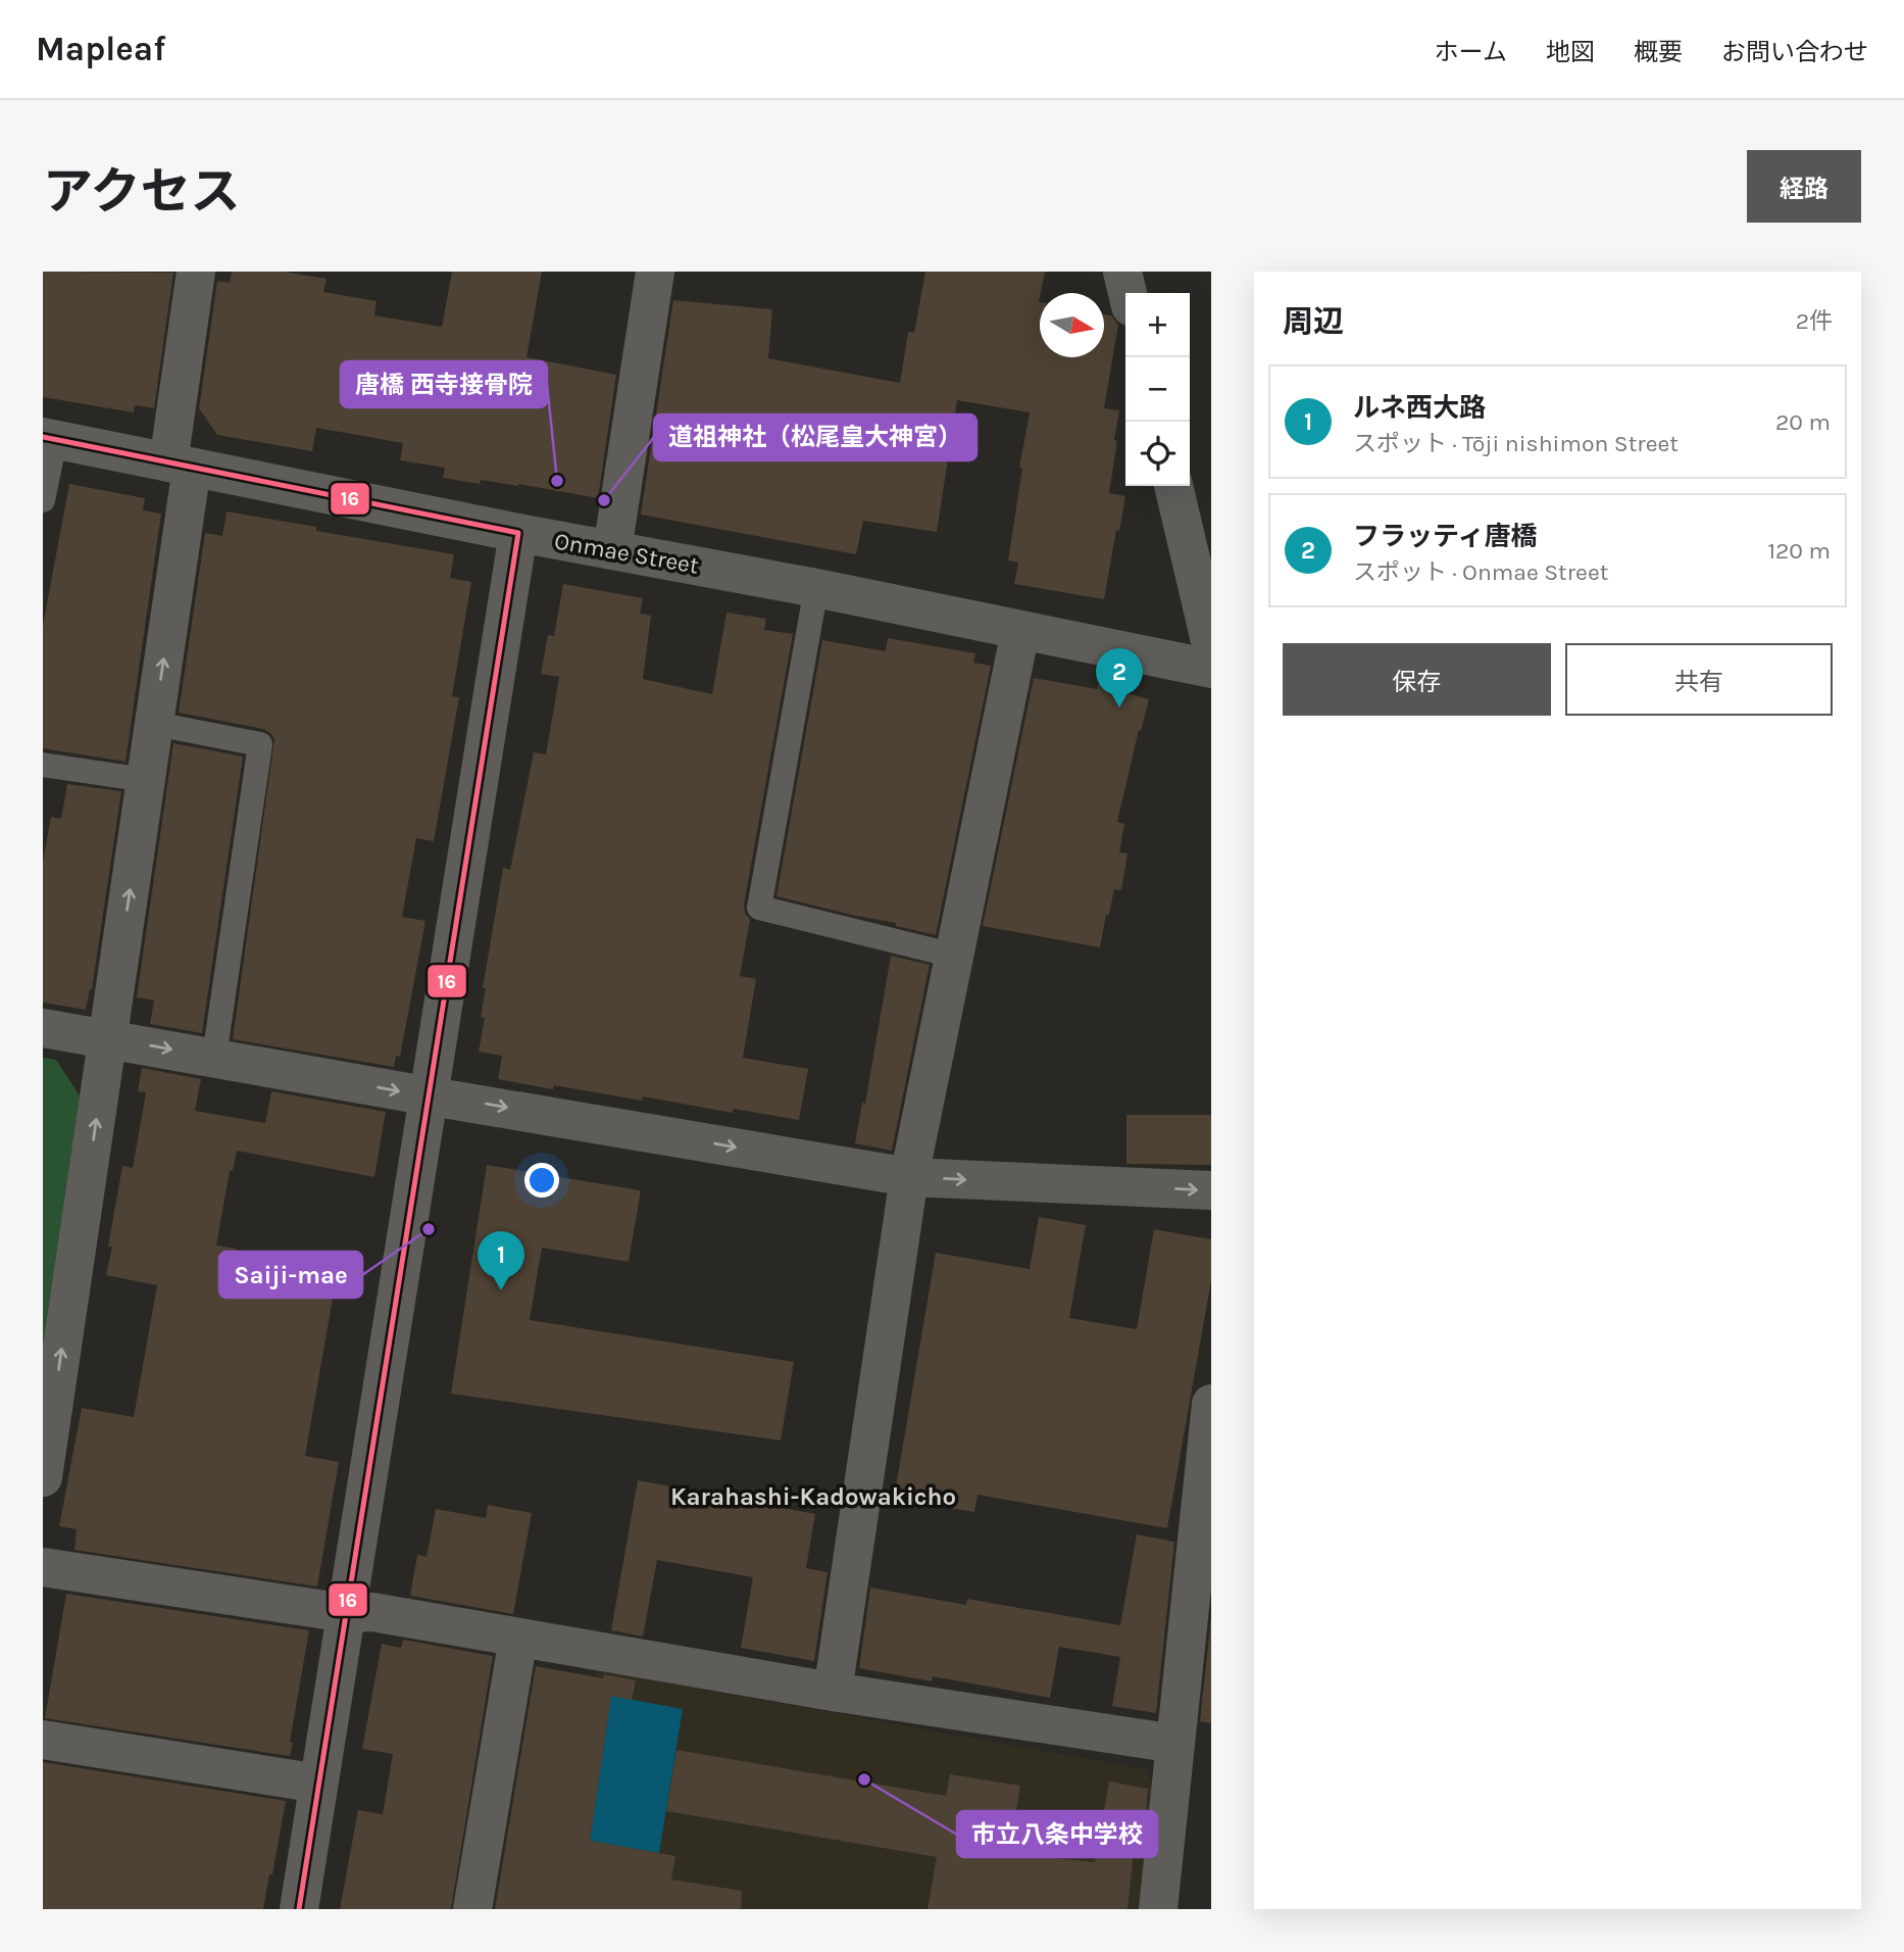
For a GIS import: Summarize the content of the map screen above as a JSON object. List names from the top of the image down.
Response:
{
  "streets": {
    "street": ["Onmae Street"]
  },
  "districts": ["Karahashi-Kadowakicho"],
  "places": [
    "唐橋 西寺接骨院",
    "道祖神社（松尾皇大神宮）",
    "Saiji-mae",
    "市立八条中学校"
  ],
  "lines": ["transit line 16"],
  "north": "right",
  "page": {
    "header": "Mapleaf",
    "nav": [
      "ホーム",
      "地図",
      "概要",
      "お問い合わせ"
    ],
    "title": "アクセス",
    "buttons": [
      "経路",
      ["保存", "共有"]
    ],
    "heading": ["周辺", "2件"],
    "map_buttons": ["+", "−"],
    "list": [
      {
        "mark": "1",
        "name": "ルネ西大路",
        "note": "スポット · Tōji nishimon Street",
        "value": "20 m"
      },
      {
        "mark": "2",
        "name": "フラッティ唐橋",
        "note": "スポット · Onmae Street",
        "value": "120 m"
      }
    ],
    "pins": ["2", "1"]
  }
}
